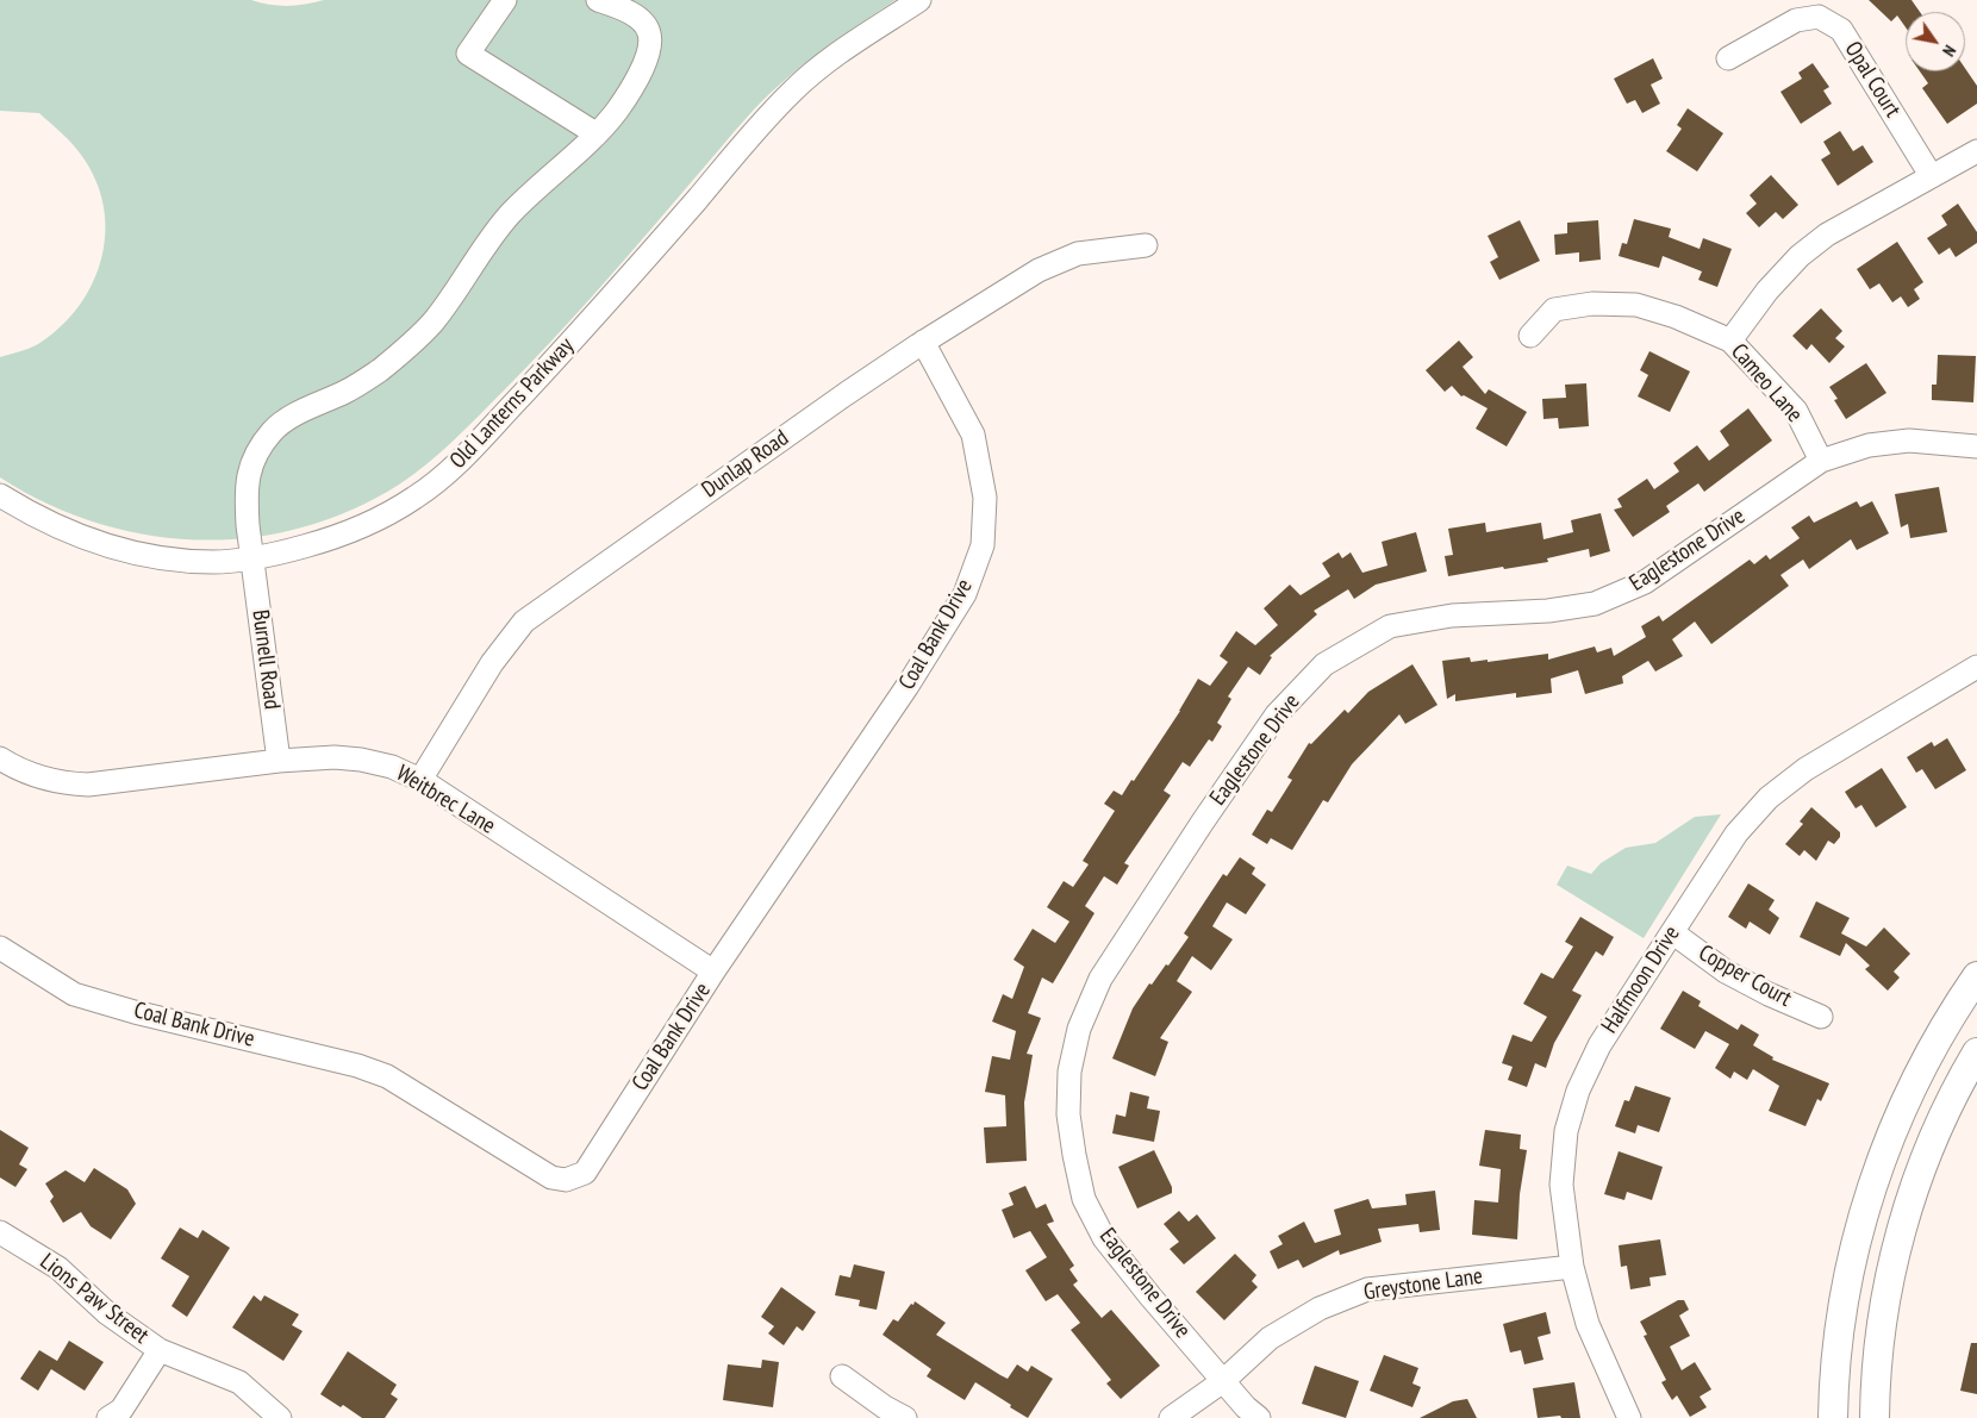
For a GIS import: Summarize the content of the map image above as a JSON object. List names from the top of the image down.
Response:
{
  "streets": {
    "street": [
      "Opal Court",
      "Cameo Lane",
      "Old Lanterns Parkway",
      "Dunlap Road",
      "Eaglestone Drive",
      "Coal Bank Drive",
      "Burnell Road",
      "Weitbrec Lane",
      "Copper Court",
      "Halfmoon Drive",
      "Greystone Lane",
      "Lions Paw Street"
    ]
  },
  "crossings": [
    ["Cameo Lane", "Eaglestone Drive"],
    ["Old Lanterns Parkway", "Burnell Road"],
    ["Dunlap Road", "Coal Bank Drive"],
    ["Dunlap Road", "Weitbrec Lane"],
    ["Eaglestone Drive", "Greystone Lane"],
    ["Coal Bank Drive", "Weitbrec Lane"],
    ["Burnell Road", "Weitbrec Lane"],
    ["Copper Court", "Halfmoon Drive"],
    ["Halfmoon Drive", "Greystone Lane"]
  ],
  "north": "bottom right"
}
